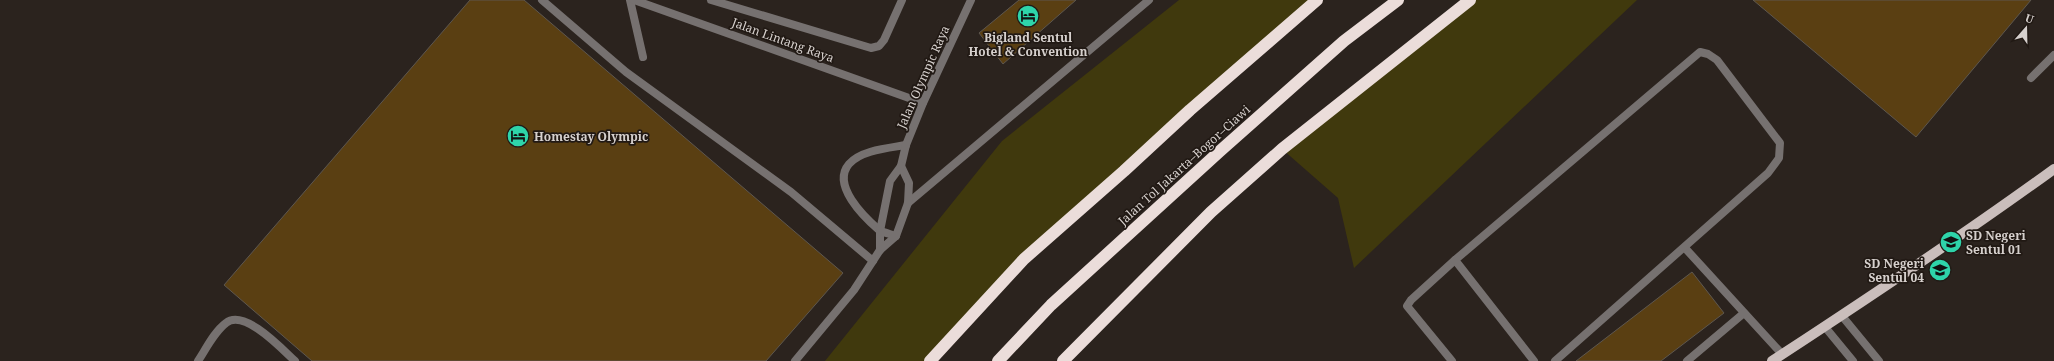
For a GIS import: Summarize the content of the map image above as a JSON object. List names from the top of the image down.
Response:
{
  "streets": {
    "highway": ["Jalan Tol Jakarta–Bogor–Ciawi"],
    "street": ["Jalan Lintang Raya", "Jalan Olympic Raya"]
  },
  "crossings": [
    ["Jalan Lintang Raya", "Jalan Olympic Raya"]
  ],
  "places": {
    "hotel": ["Bigland Sentul Hotel & Convention", "Homestay Olympic"],
    "school or university": ["SD Negeri Sentul 01", "SD Negeri Sentul 04"]
  },
  "north": "top"
}
